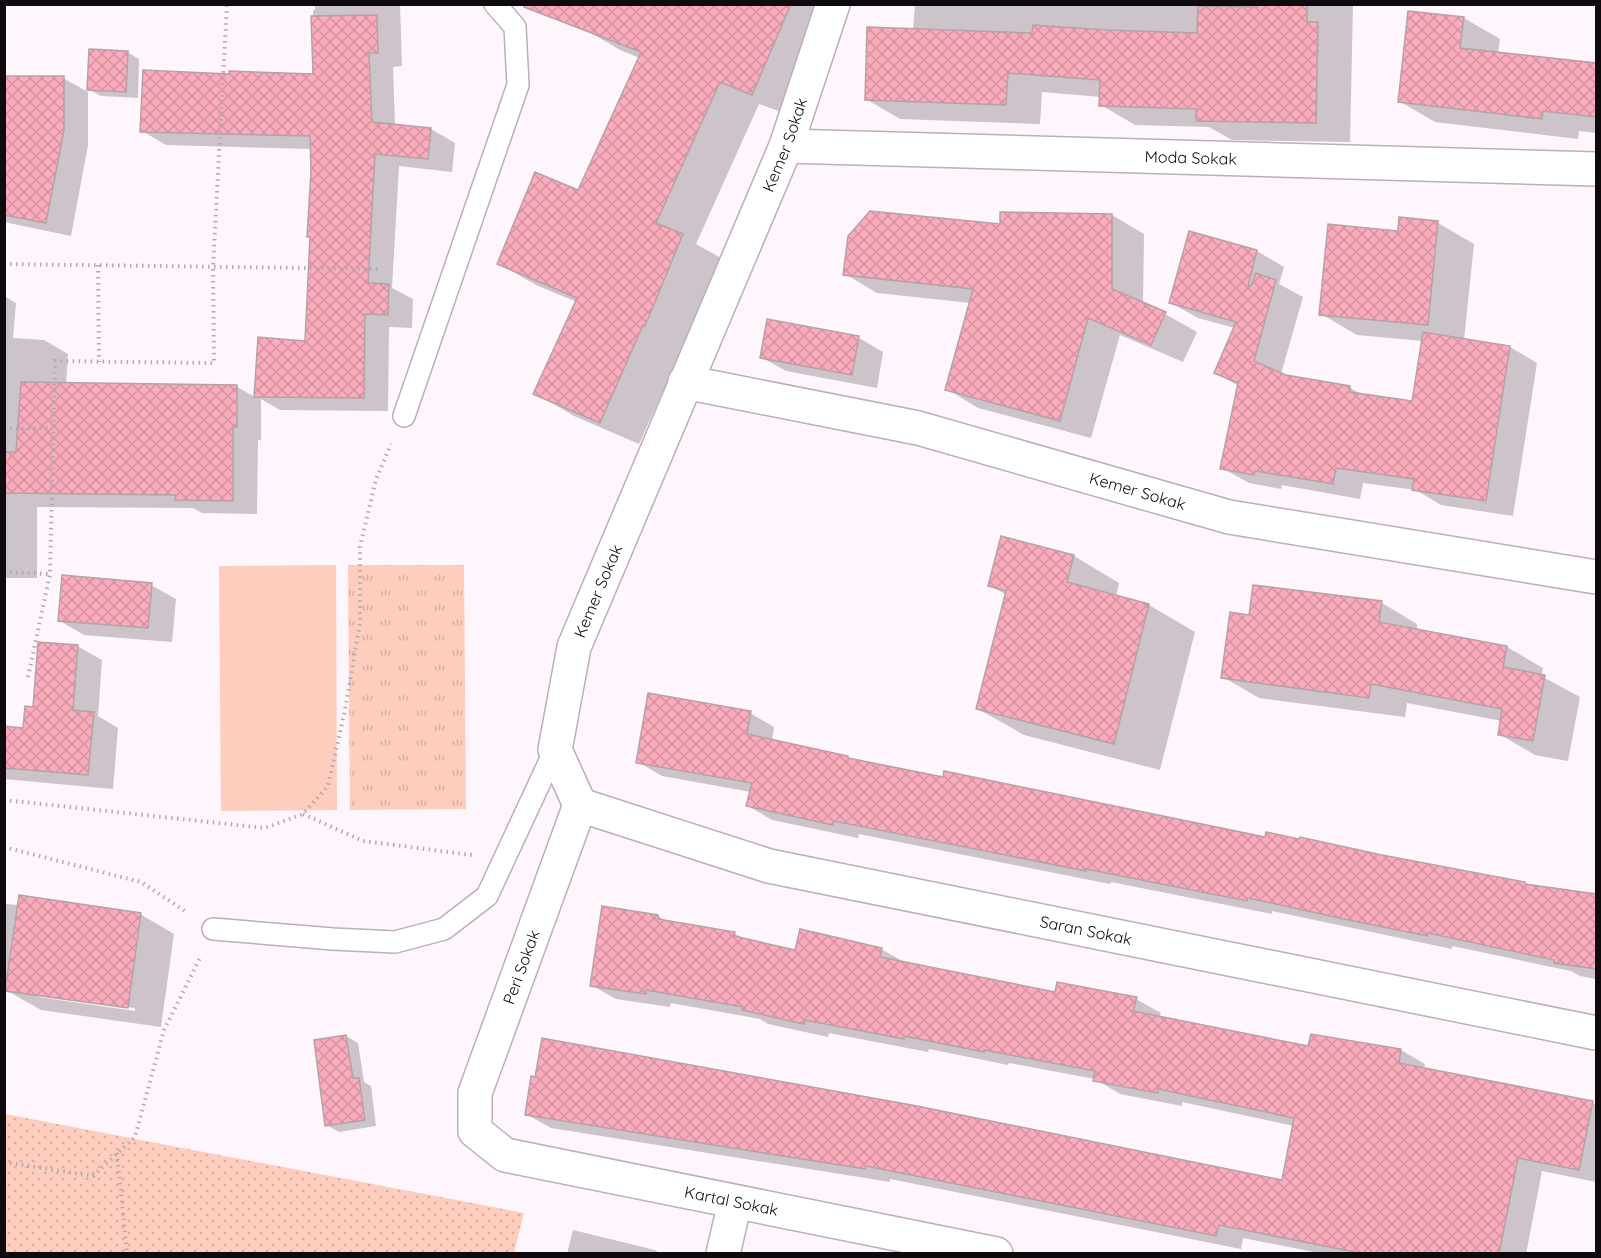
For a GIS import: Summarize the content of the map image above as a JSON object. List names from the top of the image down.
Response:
{
  "streets": {
    "street": [
      "Kemer Sokak",
      "Moda Sokak",
      "Saran Sokak",
      "Peri Sokak",
      "Kartal Sokak"
    ]
  },
  "crossings": [
    ["Kemer Sokak", "Moda Sokak"],
    ["Saran Sokak", "Peri Sokak"],
    ["Peri Sokak", "Kartal Sokak"]
  ]
}
